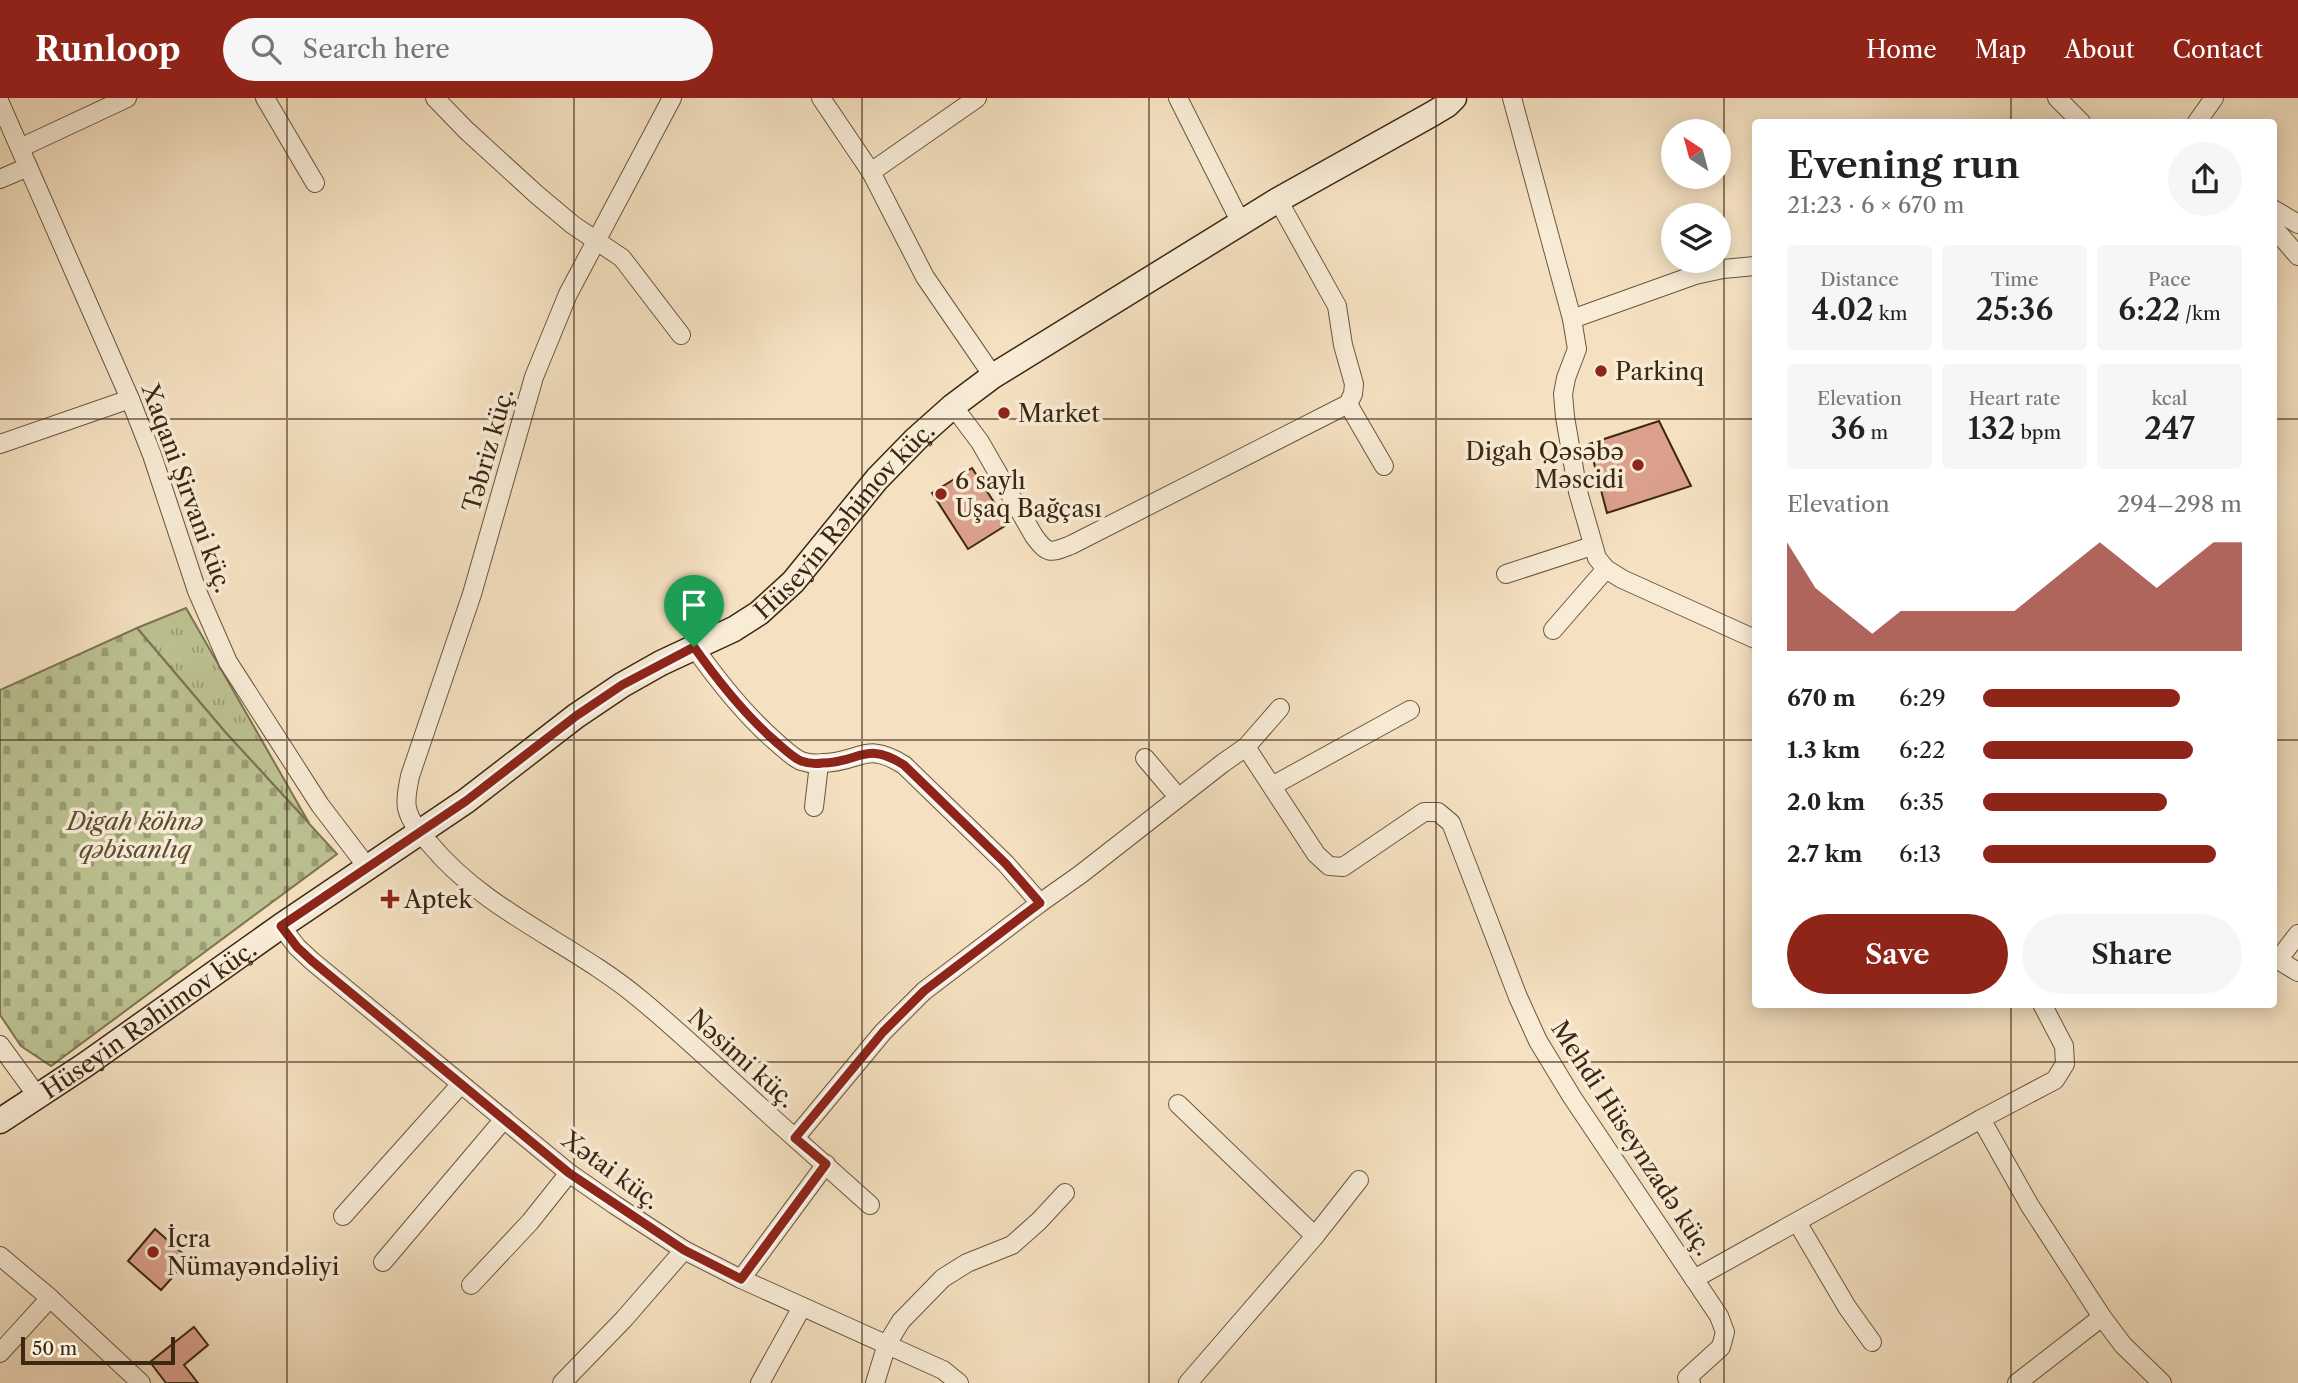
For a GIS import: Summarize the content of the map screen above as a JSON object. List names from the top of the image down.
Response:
{
  "streets": {
    "main road": ["Hüseyin Rəhimov küç."],
    "street": [
      "Təbriz küç.",
      "Xaqani Şirvani küç.",
      "Nəsimi küç.",
      "Mehdi Hüseynzadə küç.",
      "Xətai küç."
    ]
  },
  "crossings": [
    ["Təbriz küç.", "Hüseyin Rəhimov küç."],
    ["Təbriz küç.", "Nəsimi küç."],
    ["Xaqani Şirvani küç.", "Hüseyin Rəhimov küç."],
    ["Hüseyin Rəhimov küç.", "Nəsimi küç."],
    ["Hüseyin Rəhimov küç.", "Xətai küç."]
  ],
  "parks": ["Digah köhnə qəbisanlıq"],
  "places": {
    "other": [
      "Parkinq",
      "Market",
      "Digah Qəsəbə Məscidi",
      "6 saylı Uşaq Bağçası",
      "İcra Nümayəndəliyi"
    ],
    "health": ["Aptek"]
  },
  "scale_bar": "50 m",
  "north": "top left",
  "page": {
    "header": "Runloop",
    "search": "Search here",
    "nav": [
      "Home",
      "Map",
      "About",
      "Contact"
    ],
    "heading": ["Evening run", "21:23 · 6 × 670 m"],
    "stats": [
      ["Distance", "4.02 km"],
      ["Time", "25:36"],
      ["Pace", "6:22 /km"],
      ["Elevation", "36 m"],
      ["Heart rate", "132 bpm"],
      ["kcal", "247"]
    ],
    "chart": ["Elevation", "294–298 m"],
    "list": [
      {
        "name": "670 m",
        "note": "6:29"
      },
      {
        "name": "1.3 km",
        "note": "6:22"
      },
      {
        "name": "2.0 km",
        "note": "6:35"
      },
      {
        "name": "2.7 km",
        "note": "6:13"
      }
    ],
    "buttons": ["Save", "Share"],
    "scale": "50 m"
  }
}
